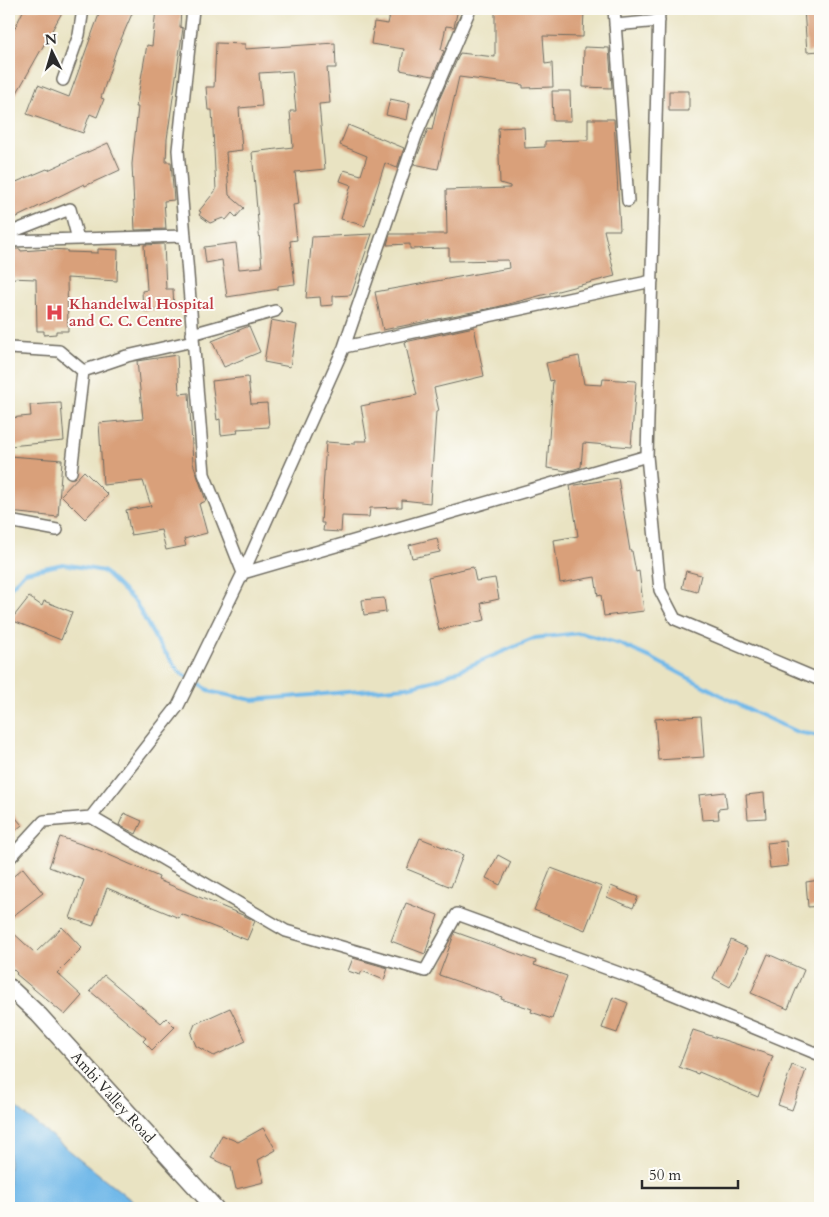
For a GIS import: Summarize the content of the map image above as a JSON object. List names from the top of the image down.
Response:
{
  "streets": {
    "main road": ["Ambi Valley Road"]
  },
  "places": {
    "hospital": ["Khandelwal Hospital and C. C. Centre"]
  },
  "scale_bar": "50 m",
  "north": "top"
}
